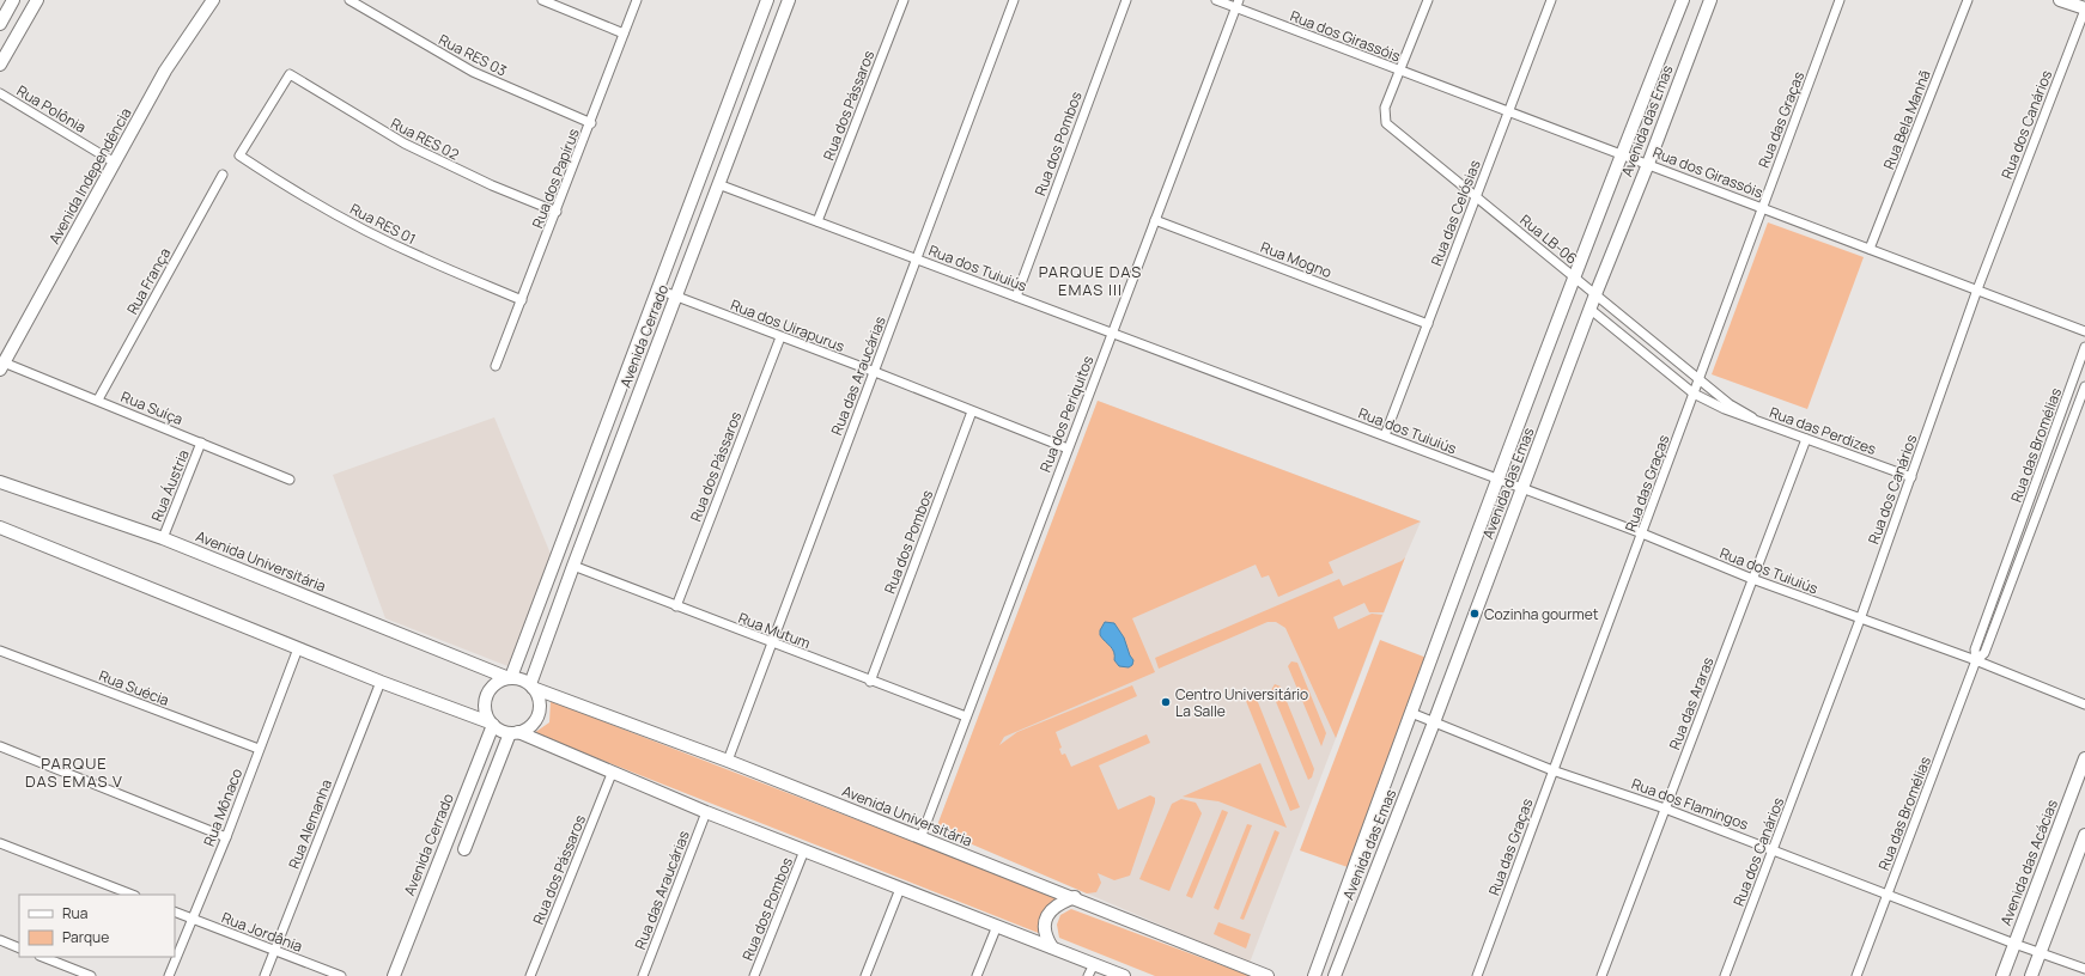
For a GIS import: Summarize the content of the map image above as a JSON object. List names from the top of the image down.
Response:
{
  "streets": {
    "street": [
      "Rua dos Girassóis",
      "Rua RES 03",
      "Rua dos Pássaros",
      "Rua Polônia",
      "Rua das Graças",
      "Rua Bela Manhã",
      "Avenida das Emas",
      "Rua dos Canários",
      "Rua RES 02",
      "Rua dos Pombos",
      "Avenida Independência",
      "Rua dos Papírus",
      "Rua das Celósias",
      "Rua RES 01",
      "Rua LB-06",
      "Rua Mogno",
      "Rua dos Tuiuiús",
      "Rua França",
      "Rua dos Uirapurus",
      "Avenida Cerrado",
      "Rua das Araucárias",
      "Rua Suíça",
      "Rua dos Periquitos",
      "Rua das Perdizes",
      "Rua das Bromélias",
      "Rua Áustria",
      "Avenida Universitária",
      "Rua Mutum",
      "Rua Suécia",
      "Rua das Araras",
      "Rua dos Flamingos",
      "Rua Mônaco",
      "Rua Alemanha",
      "Avenida das Acácias",
      "Rua Jordânia"
    ]
  },
  "crossings": [
    ["Rua dos Girassóis", "Rua das Graças"],
    ["Rua dos Girassóis", "Rua Bela Manhã"],
    ["Rua dos Girassóis", "Avenida das Emas"],
    ["Rua dos Girassóis", "Rua dos Canários"],
    ["Rua dos Girassóis", "Rua das Celósias"],
    ["Rua dos Girassóis", "Rua LB-06"],
    ["Rua dos Girassóis", "Rua dos Periquitos"],
    ["Rua RES 03", "Rua dos Papírus"],
    ["Rua dos Pássaros", "Rua dos Tuiuiús"],
    ["Rua dos Pássaros", "Rua dos Uirapurus"],
    ["Rua dos Pássaros", "Rua Mutum"],
    ["Rua Polônia", "Avenida Independência"],
    ["Rua das Graças", "Rua LB-06"],
    ["Rua das Graças", "Rua dos Tuiuiús"],
    ["Rua das Graças", "Rua das Perdizes"],
    ["Rua das Graças", "Rua dos Flamingos"],
    ["Avenida das Emas", "Rua LB-06"],
    ["Avenida das Emas", "Rua dos Tuiuiús"],
    ["Avenida das Emas", "Rua dos Flamingos"],
    ["Rua dos Canários", "Rua dos Tuiuiús"],
    ["Rua dos Canários", "Rua das Perdizes"],
    ["Rua dos Canários", "Rua dos Flamingos"],
    ["Rua RES 02", "Rua dos Papírus"],
    ["Rua RES 02", "Rua RES 01"],
    ["Rua dos Pombos", "Rua dos Tuiuiús"],
    ["Rua dos Pombos", "Rua dos Uirapurus"],
    ["Rua dos Pombos", "Rua Mutum"],
    ["Avenida Independência", "Rua Suíça"],
    ["Rua dos Papírus", "Rua RES 01"],
    ["Rua das Celósias", "Rua LB-06"],
    ["Rua das Celósias", "Rua Mogno"],
    ["Rua das Celósias", "Rua dos Tuiuiús"],
    ["Rua LB-06", "Rua das Perdizes"],
    ["Rua Mogno", "Rua dos Periquitos"],
    ["Rua dos Tuiuiús", "Avenida Cerrado"],
    ["Rua dos Tuiuiús", "Rua das Araucárias"],
    ["Rua dos Tuiuiús", "Rua dos Periquitos"],
    ["Rua dos Tuiuiús", "Rua das Bromélias"],
    ["Rua dos Tuiuiús", "Rua das Araras"],
    ["Rua França", "Rua Suíça"],
    ["Rua dos Uirapurus", "Avenida Cerrado"],
    ["Rua dos Uirapurus", "Rua das Araucárias"],
    ["Rua dos Uirapurus", "Rua dos Periquitos"],
    ["Avenida Cerrado", "Avenida Universitária"],
    ["Avenida Cerrado", "Rua Mutum"],
    ["Rua das Araucárias", "Avenida Universitária"],
    ["Rua das Araucárias", "Rua Mutum"],
    ["Rua Suíça", "Rua Áustria"],
    ["Rua dos Periquitos", "Avenida Universitária"],
    ["Rua dos Periquitos", "Rua Mutum"],
    ["Rua das Perdizes", "Rua das Araras"],
    ["Rua das Bromélias", "Rua dos Flamingos"],
    ["Rua Áustria", "Avenida Universitária"],
    ["Rua Suécia", "Rua Mônaco"],
    ["Rua das Araras", "Rua dos Flamingos"],
    ["Rua dos Flamingos", "Avenida das Acácias"],
    ["Rua Mônaco", "Rua Jordânia"],
    ["Rua Alemanha", "Rua Jordânia"]
  ],
  "districts": ["PARQUE DAS EMAS III", "PARQUE DAS EMAS V"],
  "places": ["Cozinha gourmet", "Centro Universitário La Salle"],
  "legend": ["Rua", "Parque"]
}
